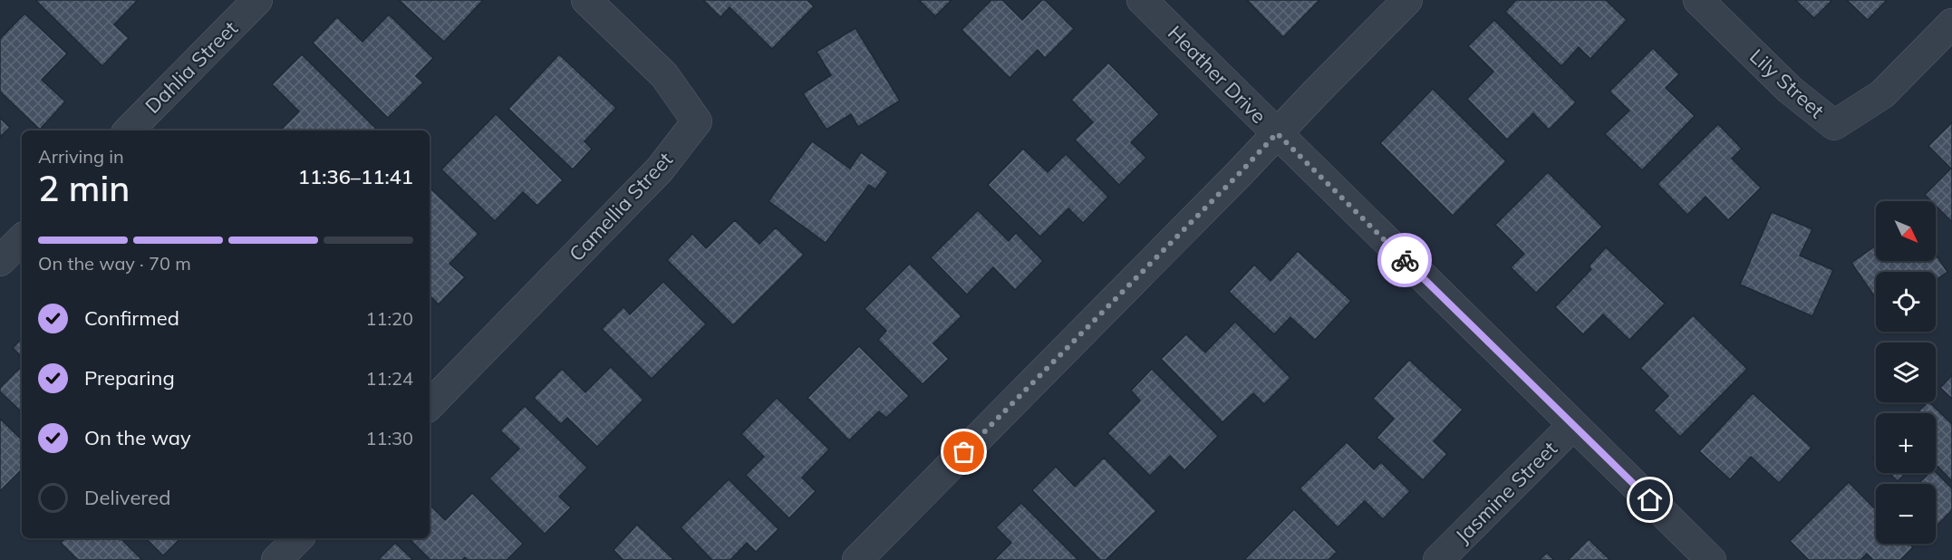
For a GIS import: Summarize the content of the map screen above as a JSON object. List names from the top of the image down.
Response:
{
  "streets": {
    "street": [
      "Dahlia Street",
      "Heather Drive",
      "Lily Street",
      "Camellia Street",
      "Jasmine Street"
    ]
  },
  "crossings": [
    ["Heather Drive", "Jasmine Street"]
  ],
  "north": "bottom right",
  "page": {
    "heading": ["2 min", "Arriving in", "11:36–11:41"],
    "map_buttons": ["+", "−"],
    "bar": "On the way · 70 m",
    "list": [
      ["Confirmed", "11:20"],
      ["Preparing", "11:24"],
      ["On the way", "11:30"],
      "Delivered"
    ]
  }
}
